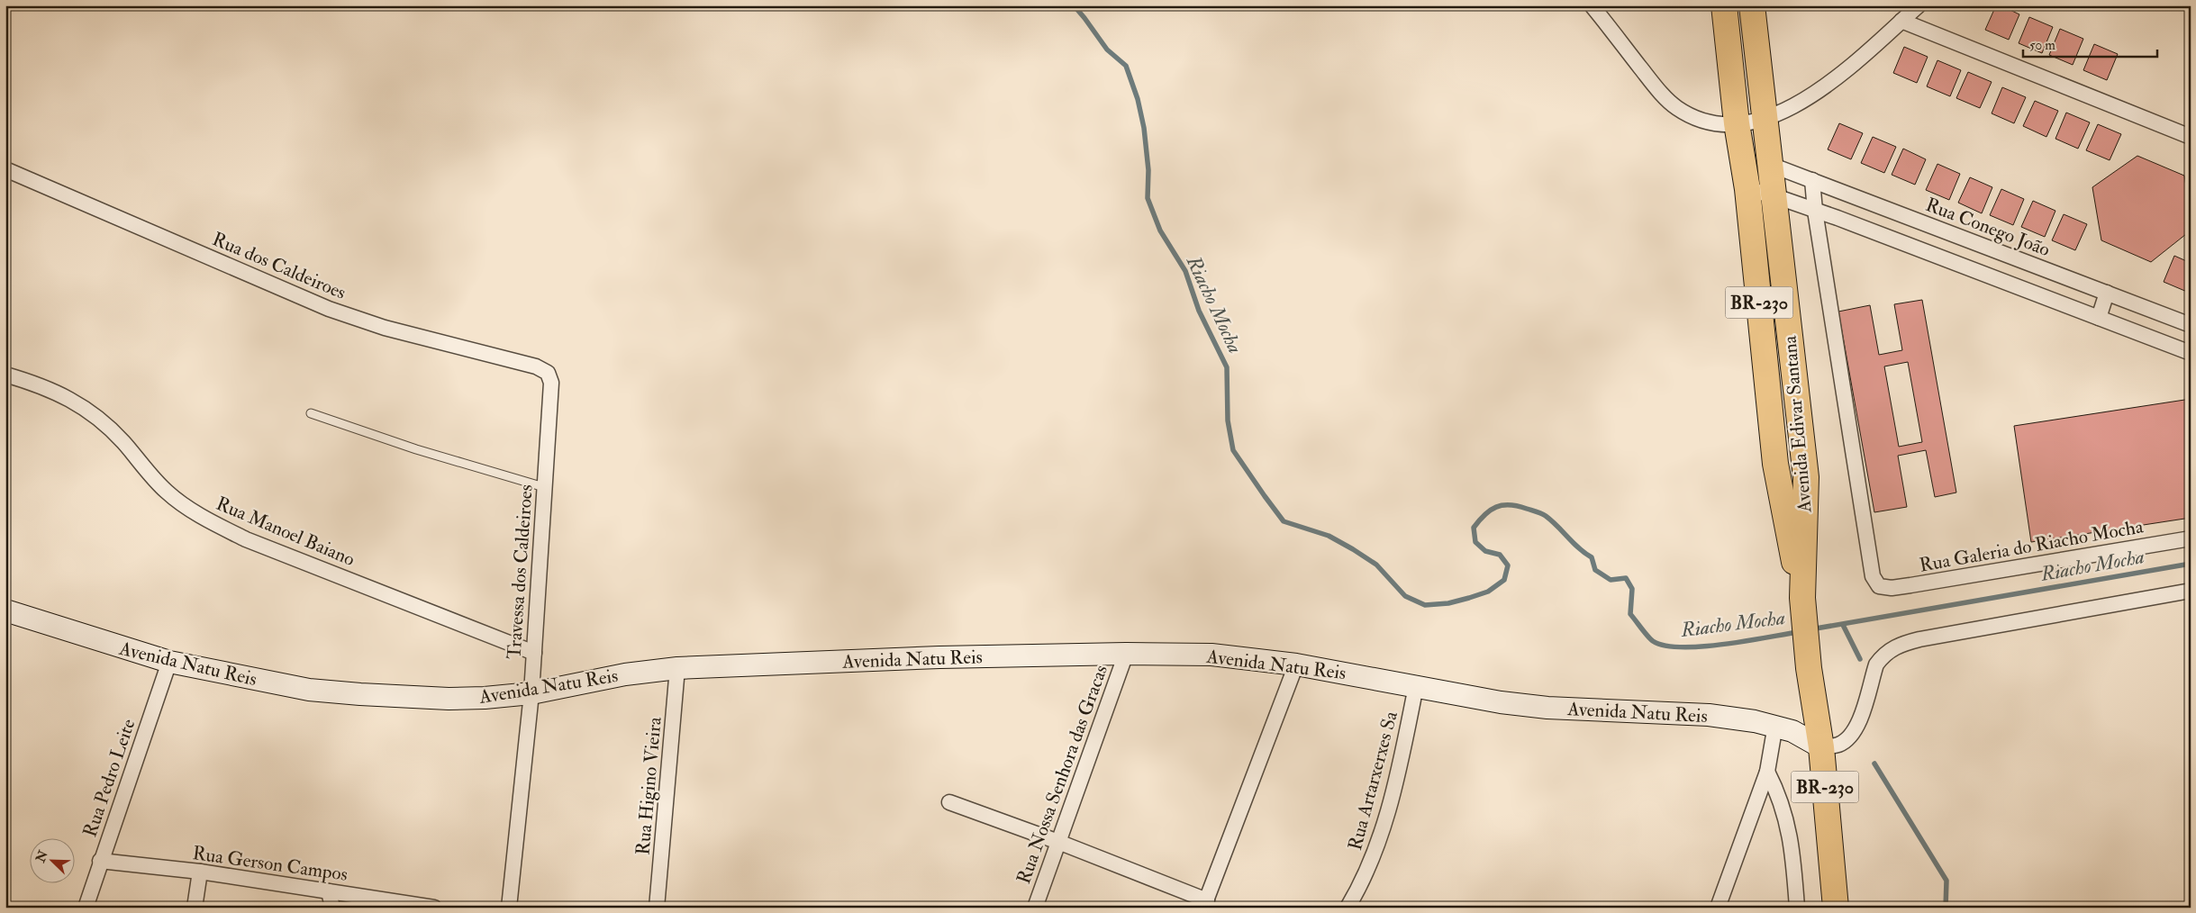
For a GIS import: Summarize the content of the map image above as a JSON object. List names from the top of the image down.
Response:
{
  "streets": {
    "highway": ["BR-230", "Avenida Edivar Santana"],
    "street": [
      "Rua Conego João",
      "Rua dos Caldeiroes",
      "Rua Manoel Baiano",
      "Rua Galeria do Riacho Mocha",
      "Travessa dos Caldeiroes",
      "Avenida Natu Reis",
      "Rua Nossa Senhora das Gracas",
      "Rua Pedro Leite",
      "Rua Artarxerxes Sa",
      "Rua Higino Vieira",
      "Rua Gerson Campos"
    ]
  },
  "crossings": [
    ["Rua Conego João", "Avenida Edivar Santana"],
    ["Rua dos Caldeiroes", "Travessa dos Caldeiroes"],
    ["BR-230", "Avenida Edivar Santana"],
    ["BR-230", "Avenida Natu Reis"],
    ["Rua Manoel Baiano", "Travessa dos Caldeiroes"],
    ["Travessa dos Caldeiroes", "Avenida Natu Reis"],
    ["Avenida Natu Reis", "Rua Nossa Senhora das Gracas"],
    ["Avenida Natu Reis", "Rua Pedro Leite"],
    ["Avenida Natu Reis", "Rua Artarxerxes Sa"],
    ["Avenida Natu Reis", "Rua Higino Vieira"],
    ["Rua Pedro Leite", "Rua Gerson Campos"]
  ],
  "water": ["Riacho Mocha"],
  "scale_bar": "50 m",
  "north": "top left"
}
